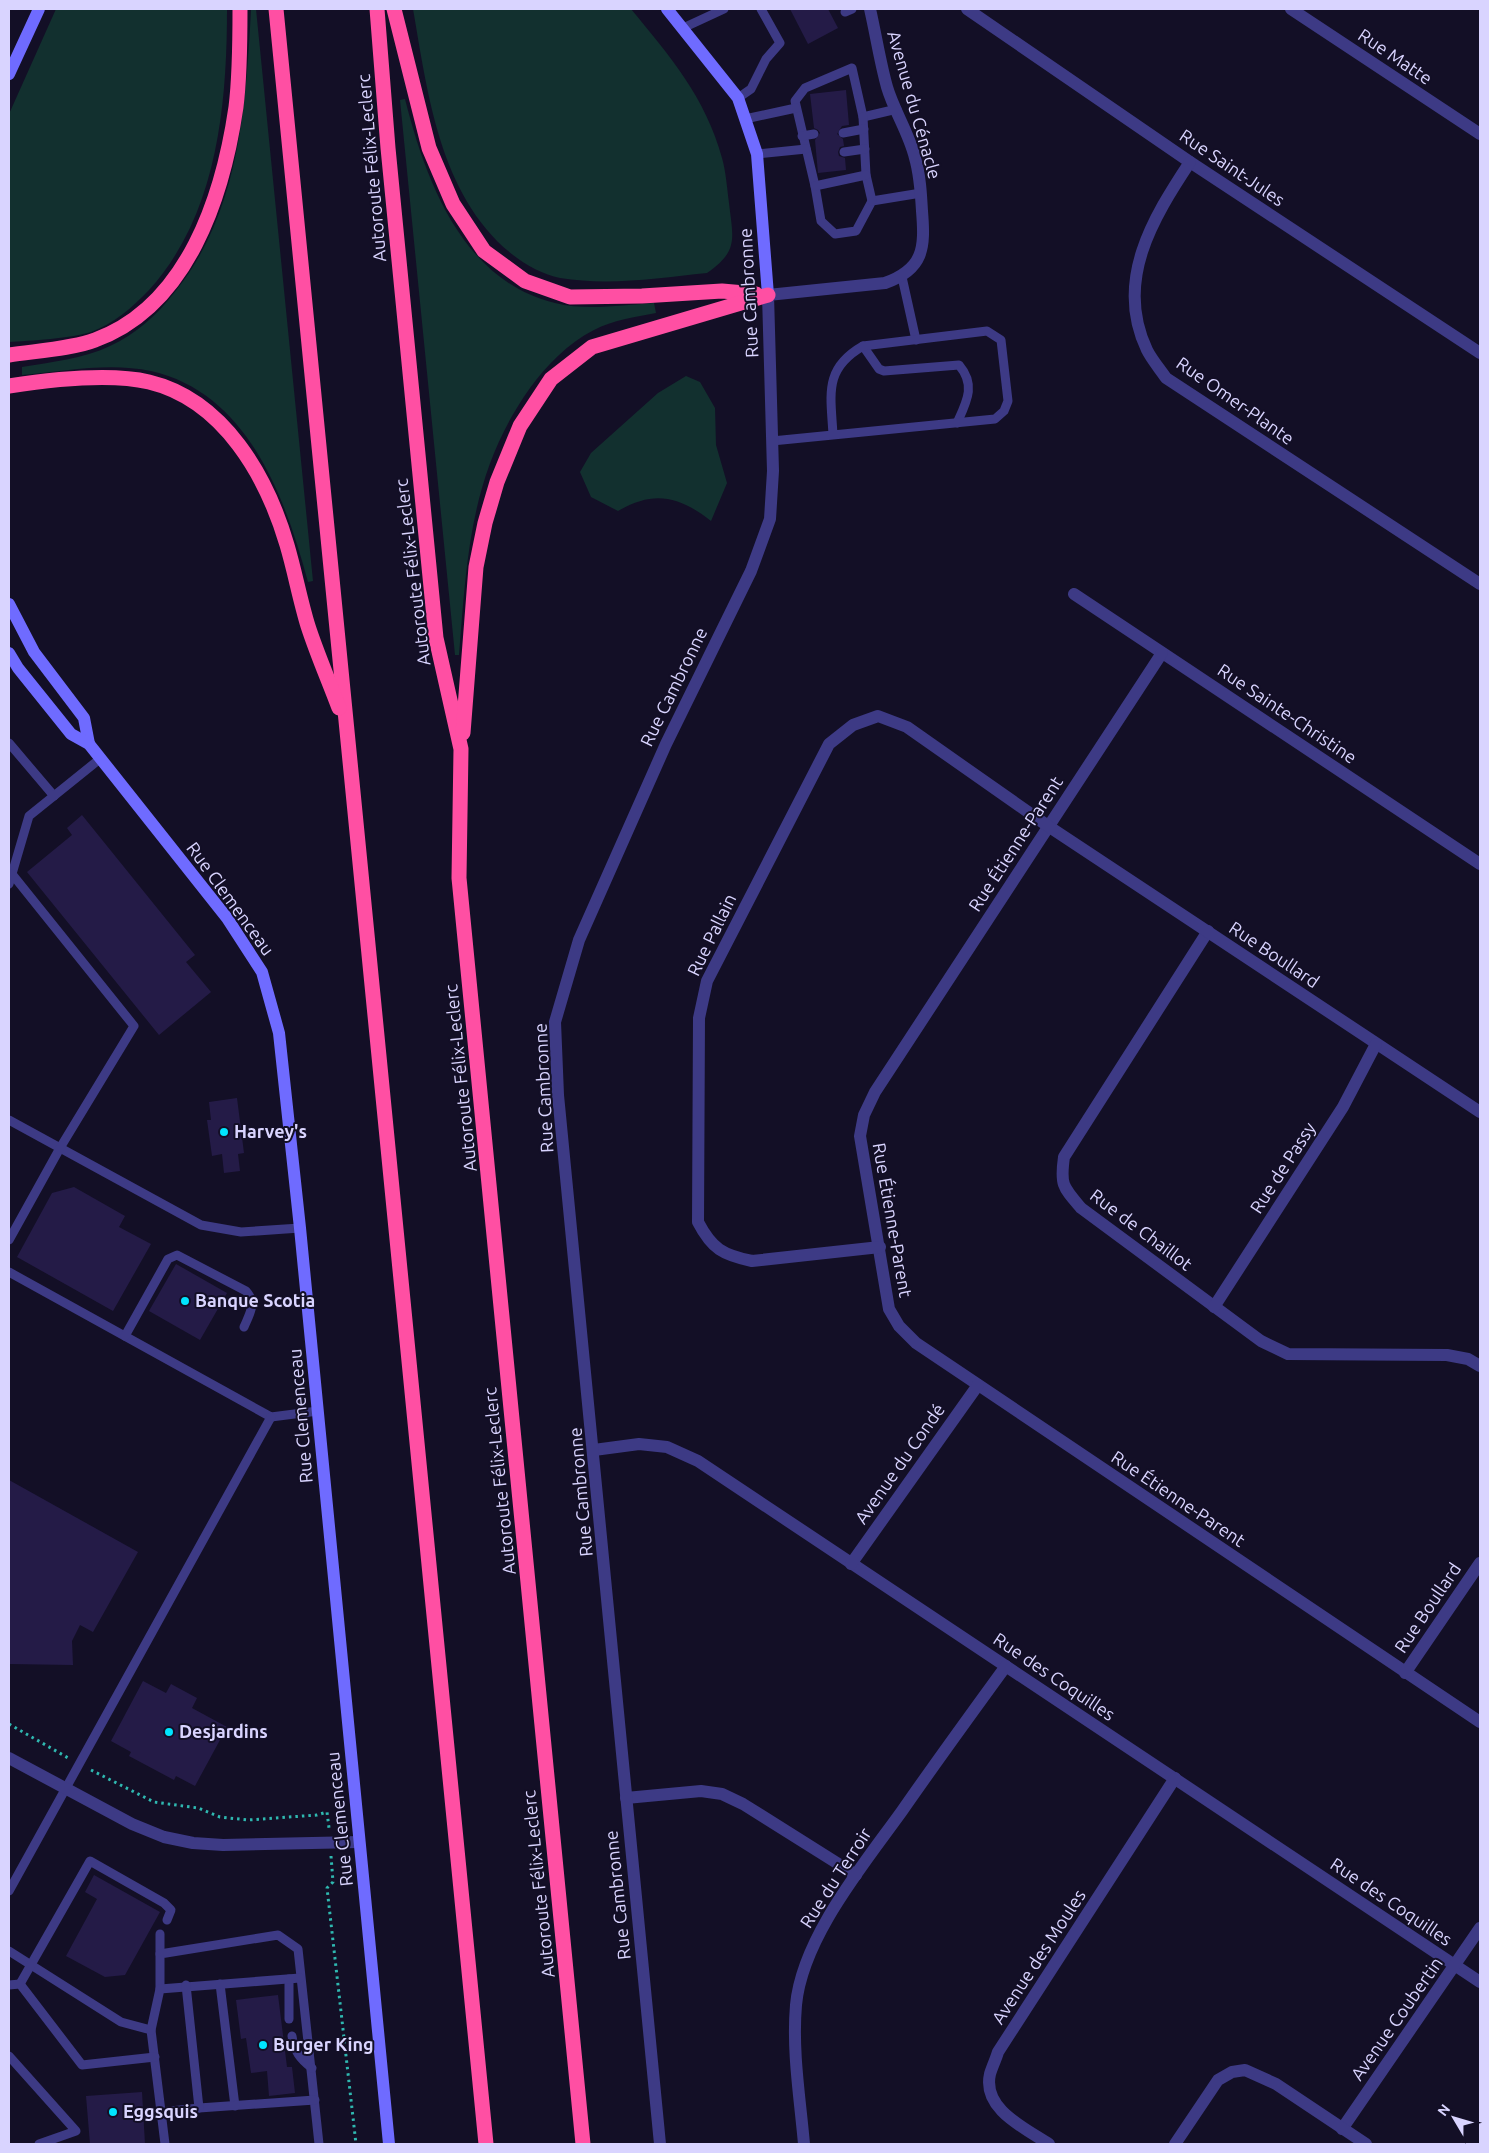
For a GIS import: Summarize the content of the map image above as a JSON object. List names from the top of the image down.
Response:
{
  "streets": {
    "highway": ["Autoroute Félix-Leclerc"],
    "street": [
      "Rue Matte",
      "Avenue du Cénacle",
      "Rue Saint-Jules",
      "Rue Cambronne",
      "Rue Omer-Plante",
      "Rue Sainte-Christine",
      "Rue Étienne-Parent",
      "Rue Clemenceau",
      "Rue Pallain",
      "Rue Boullard",
      "Rue de Passy",
      "Rue de Chaillot",
      "Avenue du Condé",
      "Rue des Coquilles",
      "Rue du Terroir",
      "Avenue des Moules",
      "Avenue Coubertin"
    ]
  },
  "crossings": [
    ["Rue Saint-Jules", "Rue Omer-Plante"],
    ["Rue Cambronne", "Rue des Coquilles"],
    ["Rue Sainte-Christine", "Rue Étienne-Parent"],
    ["Rue Étienne-Parent", "Rue Pallain"],
    ["Rue Étienne-Parent", "Rue Boullard"],
    ["Rue Étienne-Parent", "Avenue du Condé"],
    ["Rue Pallain", "Rue Boullard"],
    ["Rue Boullard", "Rue de Passy"],
    ["Rue Boullard", "Rue de Chaillot"],
    ["Rue de Passy", "Rue de Chaillot"],
    ["Avenue du Condé", "Rue des Coquilles"],
    ["Rue des Coquilles", "Rue du Terroir"],
    ["Rue des Coquilles", "Avenue des Moules"],
    ["Rue des Coquilles", "Avenue Coubertin"]
  ],
  "places": [
    "Harvey's",
    "Banque Scotia",
    "Desjardins",
    "Burger King",
    "Eggsquis"
  ],
  "north": "top left"
}
